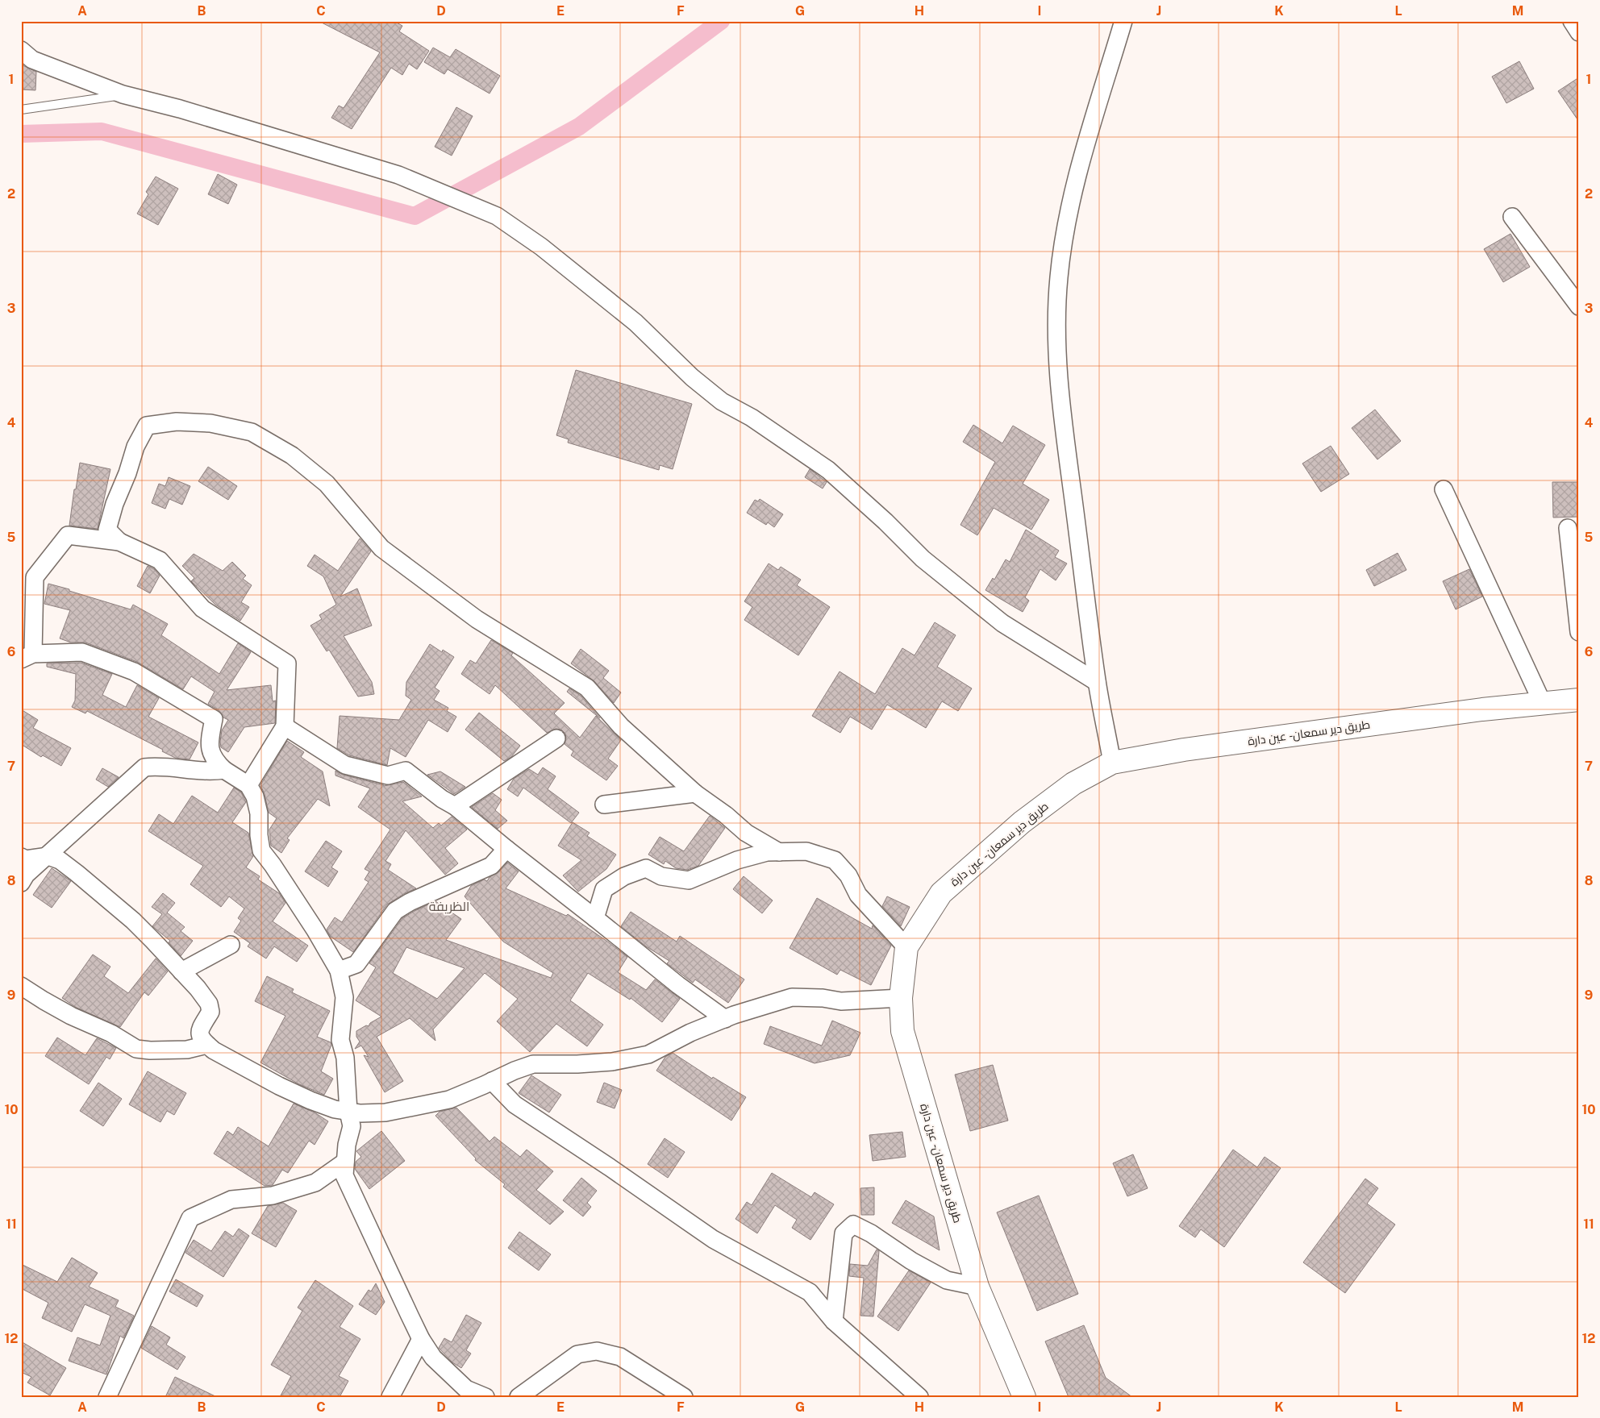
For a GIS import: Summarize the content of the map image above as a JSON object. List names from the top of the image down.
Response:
{
  "streets": {
    "main road": ["طريق دير سمعان - عين دارة"]
  },
  "districts": ["الظريفة"],
  "grid": {
    "columns": [
      "A",
      "B",
      "C",
      "D",
      "E",
      "F",
      "G",
      "H",
      "I",
      "J",
      "K",
      "L",
      "M"
    ],
    "rows": [
      "1",
      "2",
      "3",
      "4",
      "5",
      "6",
      "7",
      "8",
      "9",
      "10",
      "11",
      "12"
    ]
  }
}
